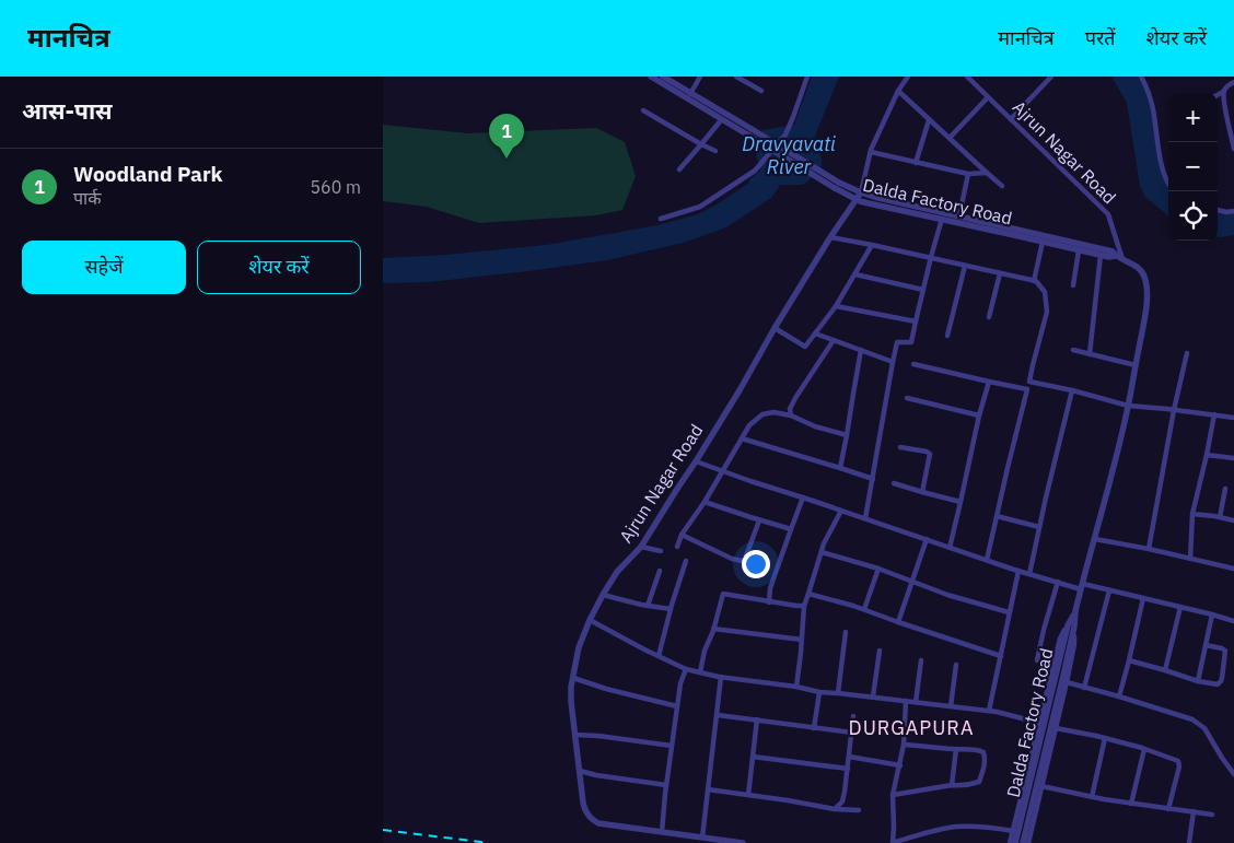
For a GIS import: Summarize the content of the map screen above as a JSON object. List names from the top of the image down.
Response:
{
  "streets": {
    "street": ["Ajrun Nagar Road", "Dalda Factory Road"]
  },
  "crossings": [
    ["Ajrun Nagar Road", "Dalda Factory Road"]
  ],
  "districts": ["DURGAPURA"],
  "water": ["Dravyavati River"],
  "page": {
    "header": "मानचित्र",
    "nav": ["मानचित्र", "परतें", "शेयर करें"],
    "heading": "आस-पास",
    "map_buttons": ["+", "−"],
    "pins": "1",
    "list": [
      {
        "mark": "1",
        "name": "Woodland Park",
        "note": "पार्क",
        "value": "560 m"
      }
    ],
    "buttons": ["सहेजें", "शेयर करें"]
  }
}
